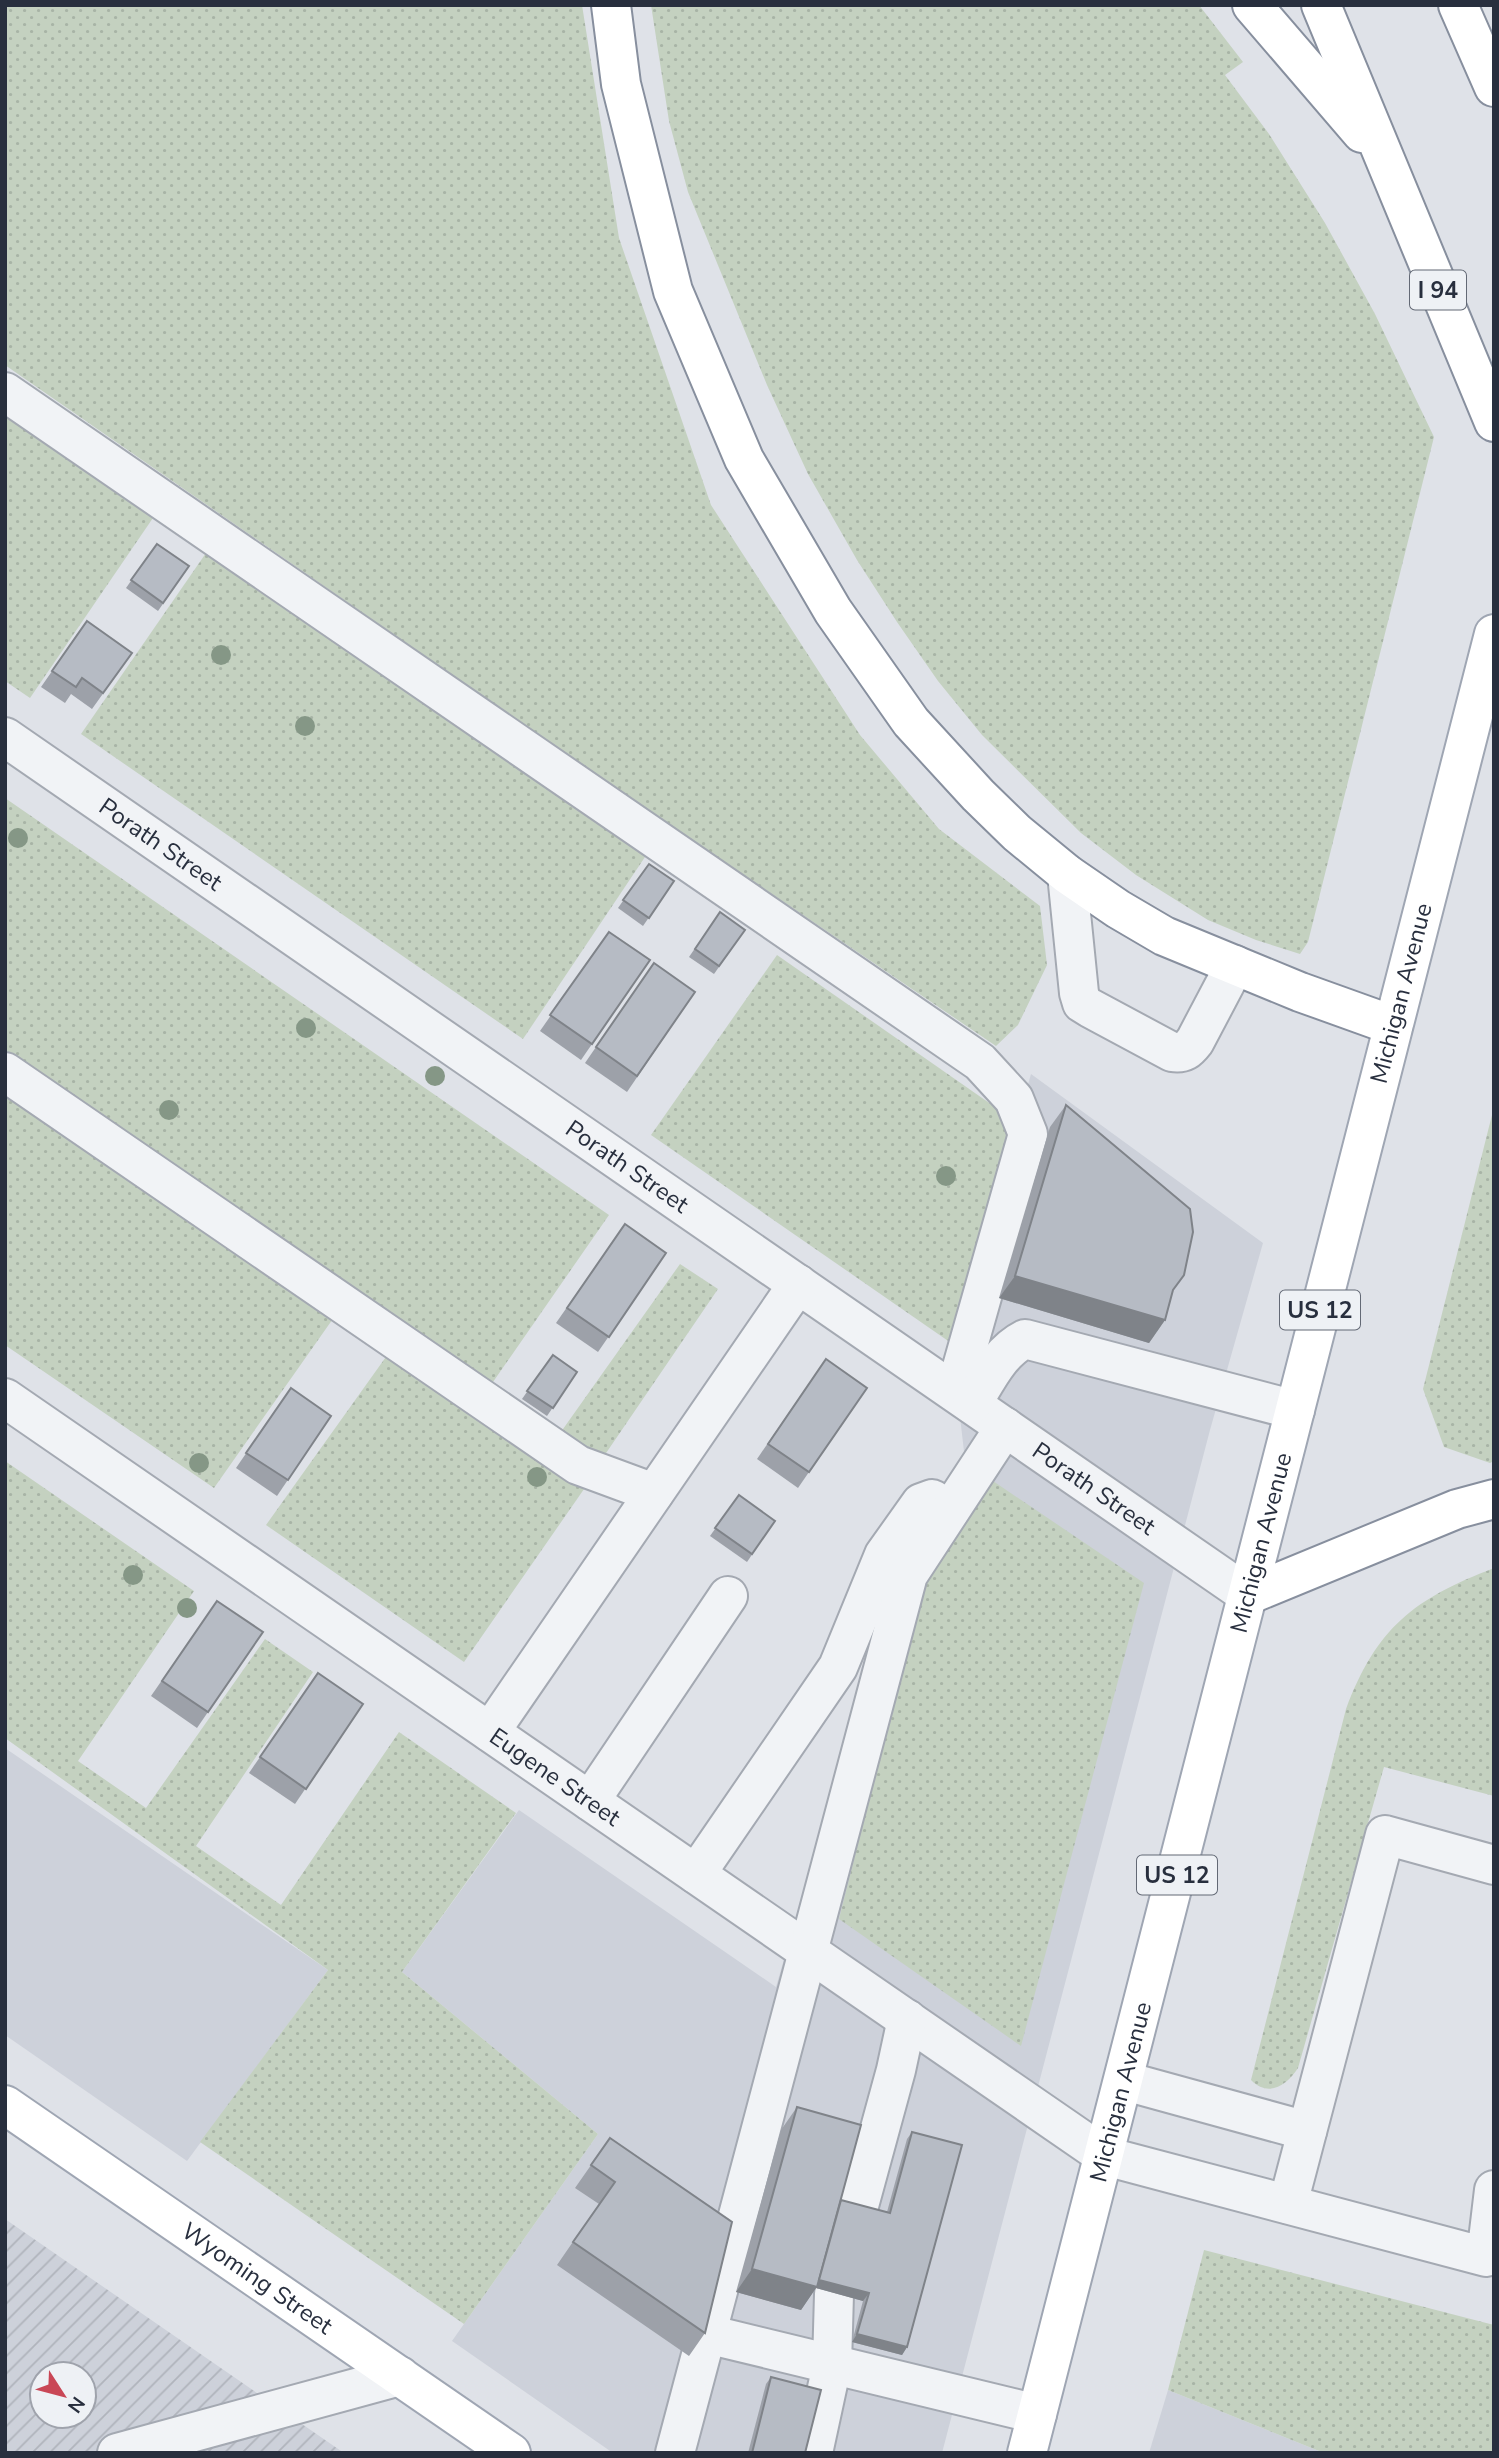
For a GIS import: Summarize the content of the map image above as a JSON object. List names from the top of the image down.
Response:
{
  "streets": {
    "main road": [
      "I 94",
      "Michigan Avenue",
      "US 12",
      "Wyoming Street"
    ],
    "street": ["Porath Street", "Eugene Street"]
  },
  "crossings": [
    ["Porath Street", "Michigan Avenue"],
    ["Michigan Avenue", "Eugene Street"]
  ],
  "north": "bottom right"
}
